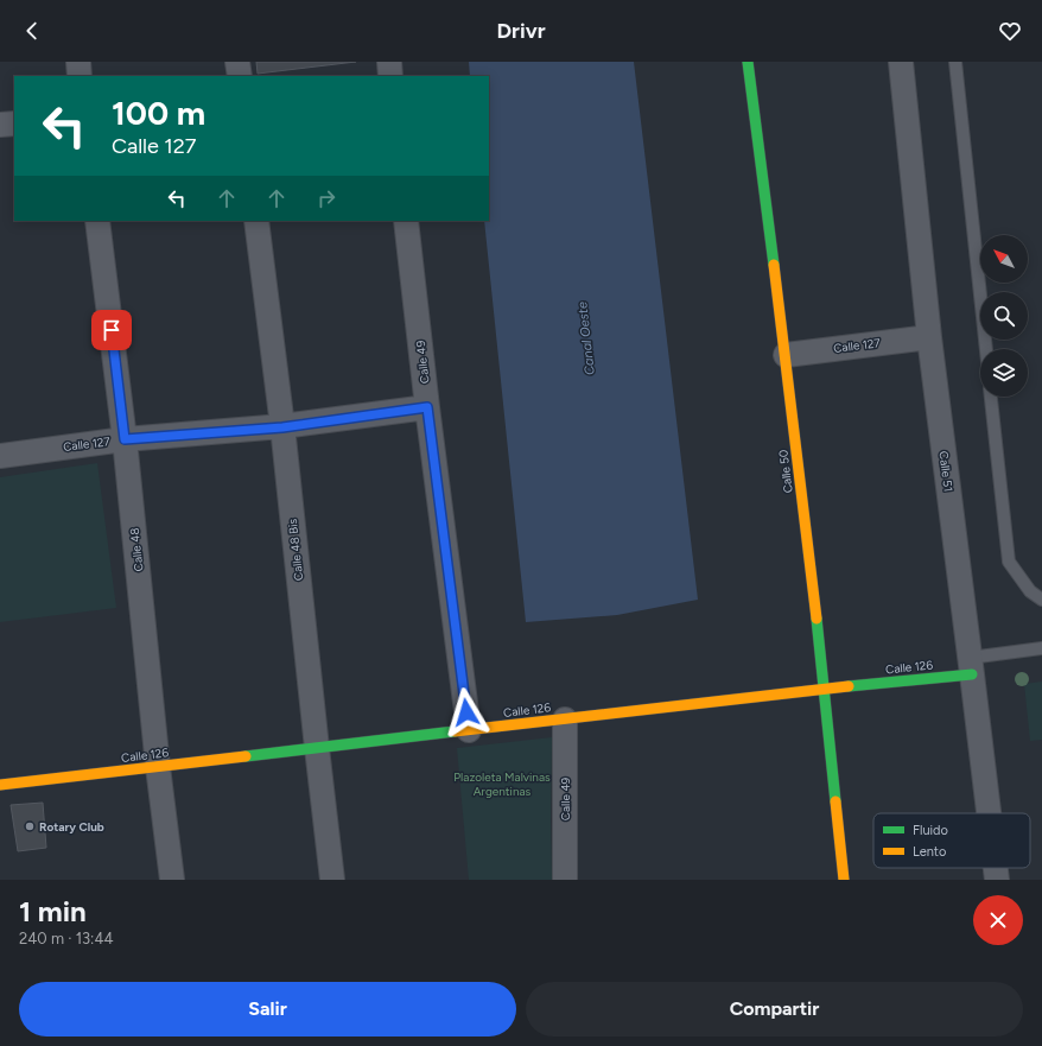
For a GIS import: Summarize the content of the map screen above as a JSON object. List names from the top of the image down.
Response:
{
  "streets": {
    "street": [
      "Calle 127",
      "Calle 49",
      "Calle 50",
      "Calle 51",
      "Calle 48",
      "Calle 48 Bis",
      "Calle 126"
    ]
  },
  "crossings": [
    ["Calle 127", "Calle 49"],
    ["Calle 127", "Calle 50"],
    ["Calle 127", "Calle 51"],
    ["Calle 127", "Calle 48"],
    ["Calle 127", "Calle 48 Bis"],
    ["Calle 49", "Calle 126"],
    ["Calle 50", "Calle 126"],
    ["Calle 51", "Calle 126"],
    ["Calle 48", "Calle 126"],
    ["Calle 48 Bis", "Calle 126"]
  ],
  "water": ["Canal Oeste"],
  "parks": ["Plazoleta Malvinas Argentinas"],
  "places": ["Rotary Club"],
  "legend": ["Fluido", "Lento"],
  "north": "top left",
  "page": {
    "header": "Drivr",
    "turn": ["100 m", "Calle 127"],
    "heading": ["1 min", "240 m · 13:44"],
    "buttons": ["Salir", "Compartir"]
  }
}
